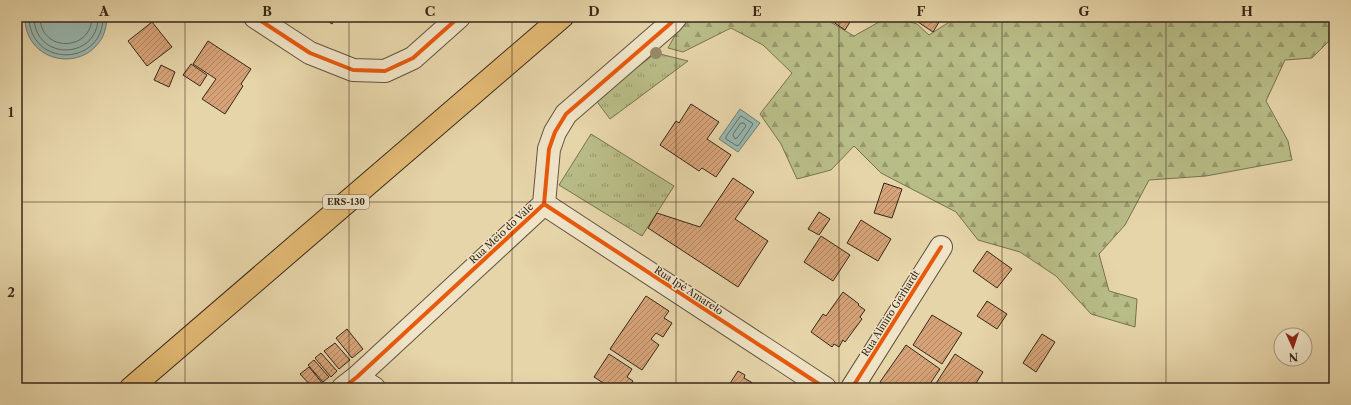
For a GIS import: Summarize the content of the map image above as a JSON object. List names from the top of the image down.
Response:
{
  "streets": {
    "main road": ["ERS-130"],
    "street": ["Rua Meio do Vale", "Rua Ipê Amarelo", "Rua Almiro Gerhardt"]
  },
  "crossings": [
    ["Rua Meio do Vale", "Rua Ipê Amarelo"]
  ],
  "north": "bottom",
  "grid": {
    "columns": [
      "A",
      "B",
      "C",
      "D",
      "E",
      "F",
      "G",
      "H"
    ],
    "rows": ["1", "2"]
  }
}
